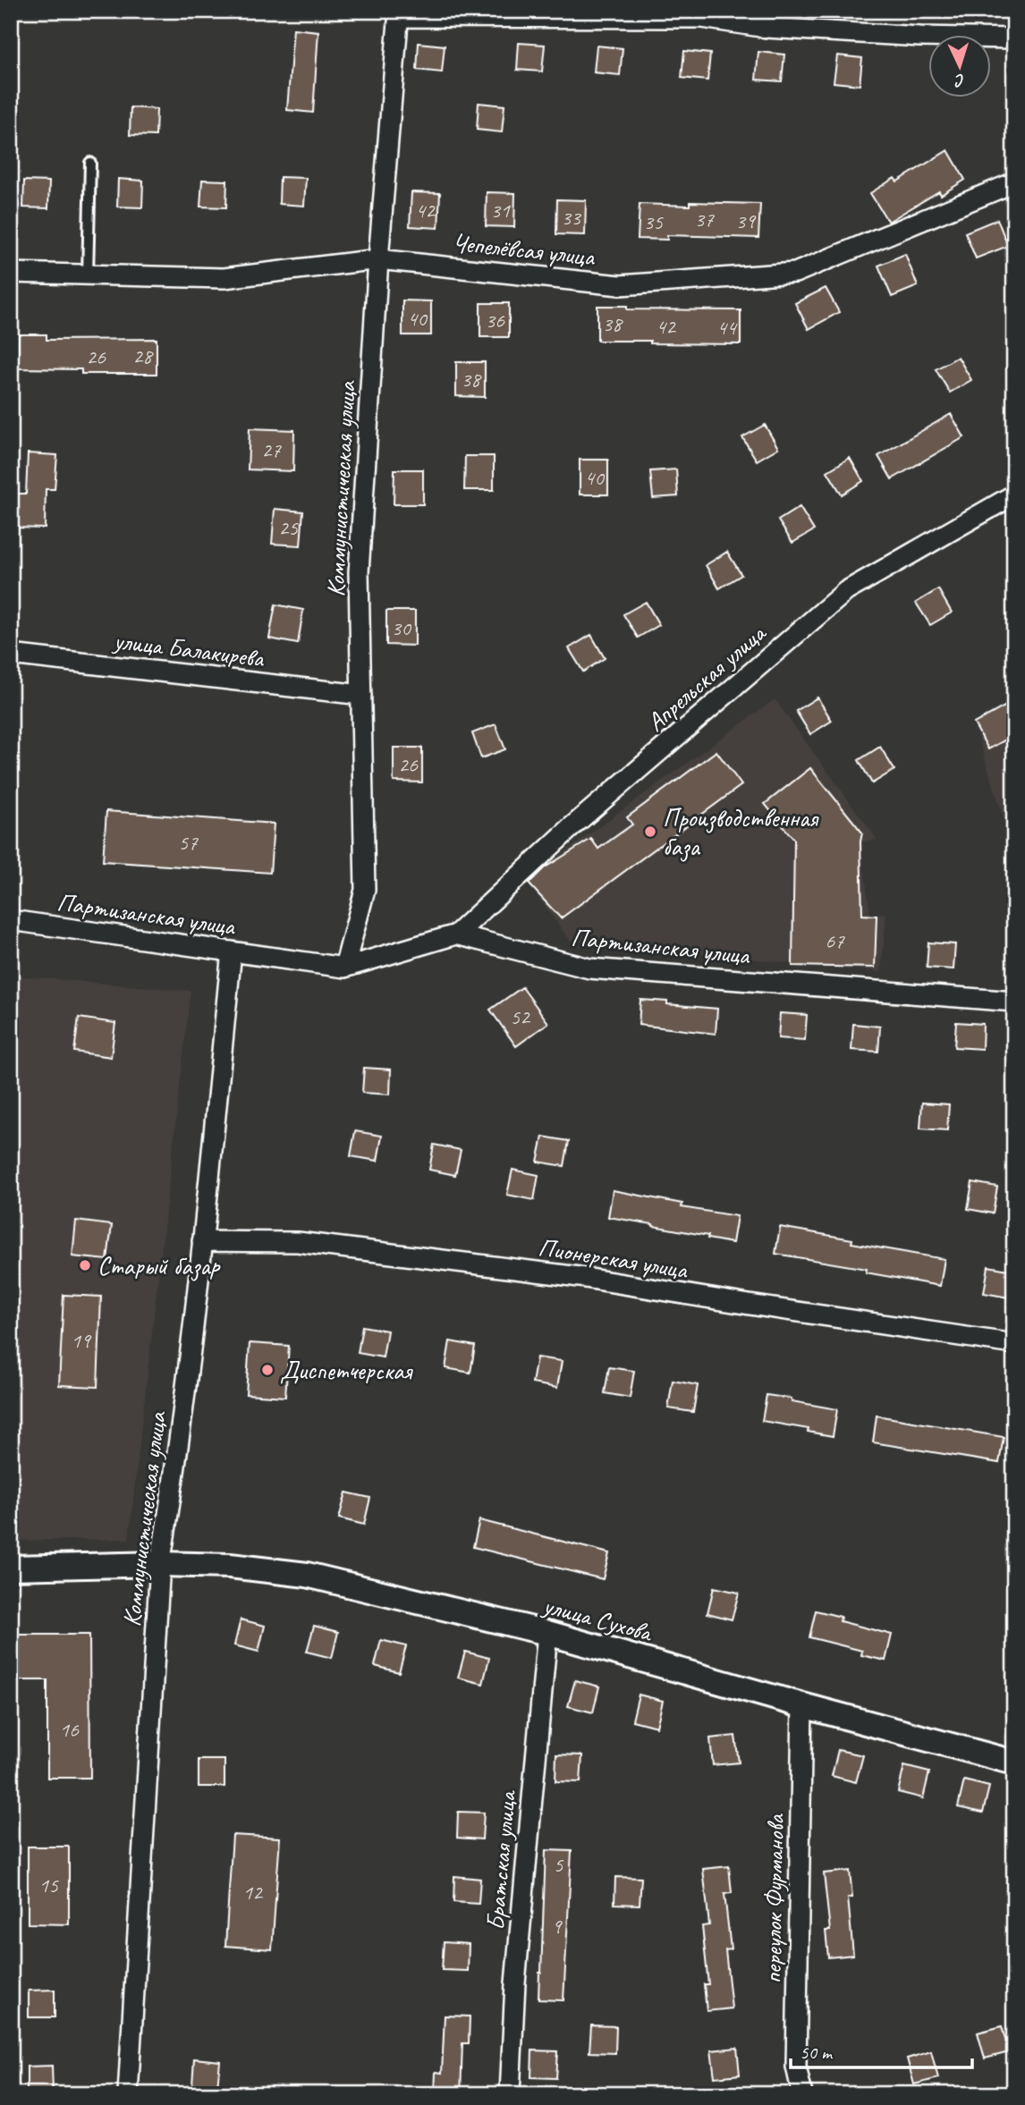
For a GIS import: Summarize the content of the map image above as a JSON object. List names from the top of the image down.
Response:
{
  "streets": {
    "street": [
      "Чепелёвсая улица",
      "Коммунистическая улица",
      "улица Балакирева",
      "Апрельская улица",
      "Партизанская улица",
      "Пионерская улица",
      "улица Сухова",
      "Братская улица",
      "переулок Фурманова"
    ]
  },
  "crossings": [
    ["Чепелёвсая улица", "Коммунистическая улица"],
    ["Коммунистическая улица", "улица Балакирева"],
    ["Коммунистическая улица", "Партизанская улица"],
    ["Коммунистическая улица", "Пионерская улица"],
    ["Коммунистическая улица", "улица Сухова"],
    ["Апрельская улица", "Партизанская улица"],
    ["улица Сухова", "Братская улица"],
    ["улица Сухова", "переулок Фурманова"]
  ],
  "places": ["Производственная база", "Старый базар", "Диспетчерская"],
  "house_numbers": [
    "42",
    "31",
    "33",
    "37",
    "39",
    "35",
    "40",
    "36",
    "38",
    "42",
    "44",
    "28",
    "26",
    "38",
    "27",
    "40",
    "25",
    "30",
    "26",
    "57",
    "67",
    "52",
    "19",
    "16",
    "5",
    "15",
    "12",
    "9"
  ],
  "scale_bar": "50 m",
  "north": "bottom"
}
